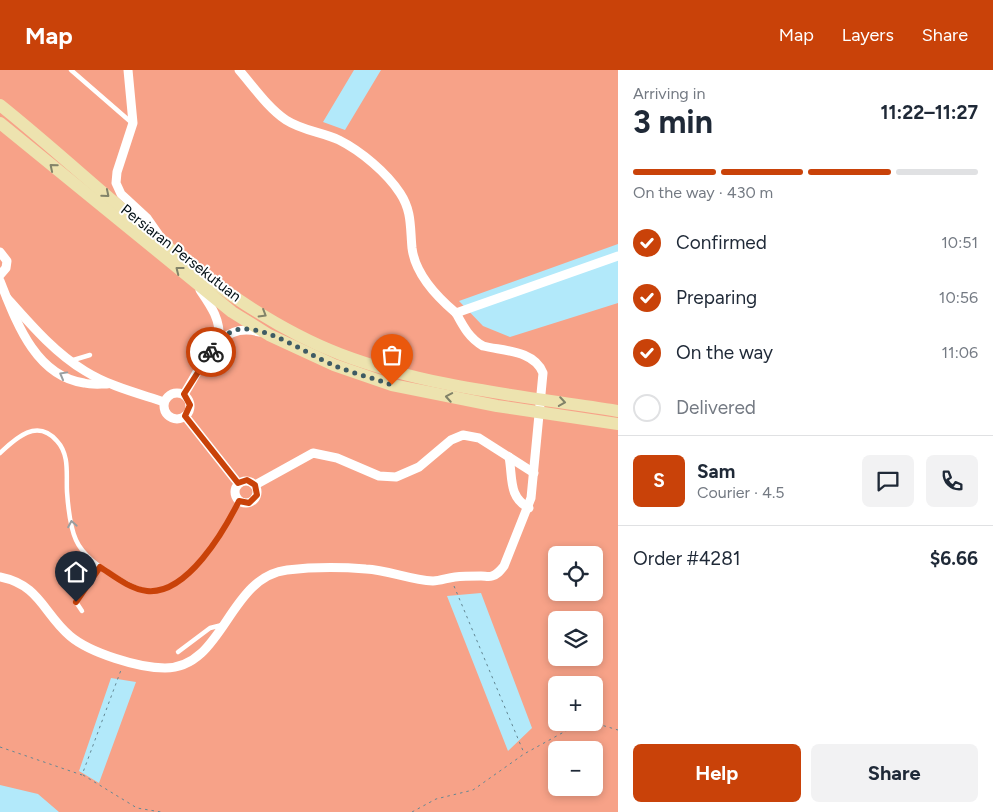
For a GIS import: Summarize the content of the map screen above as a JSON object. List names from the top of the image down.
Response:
{
  "streets": {
    "main road": ["Persiaran Persekutuan"]
  },
  "page": {
    "header": "Map",
    "nav": ["Map", "Layers", "Share"],
    "heading": ["3 min", "Arriving in", "11:22–11:27"],
    "panel": [
      "Sam",
      "Courier · 4.5",
      "Order #4281",
      "$6.66"
    ],
    "bar": "On the way · 430 m",
    "list": [
      ["Confirmed", "10:51"],
      ["Preparing", "10:56"],
      ["On the way", "11:06"],
      "Delivered"
    ],
    "round": "S",
    "map_buttons": ["+", "−"],
    "buttons": ["Help", "Share"]
  }
}
